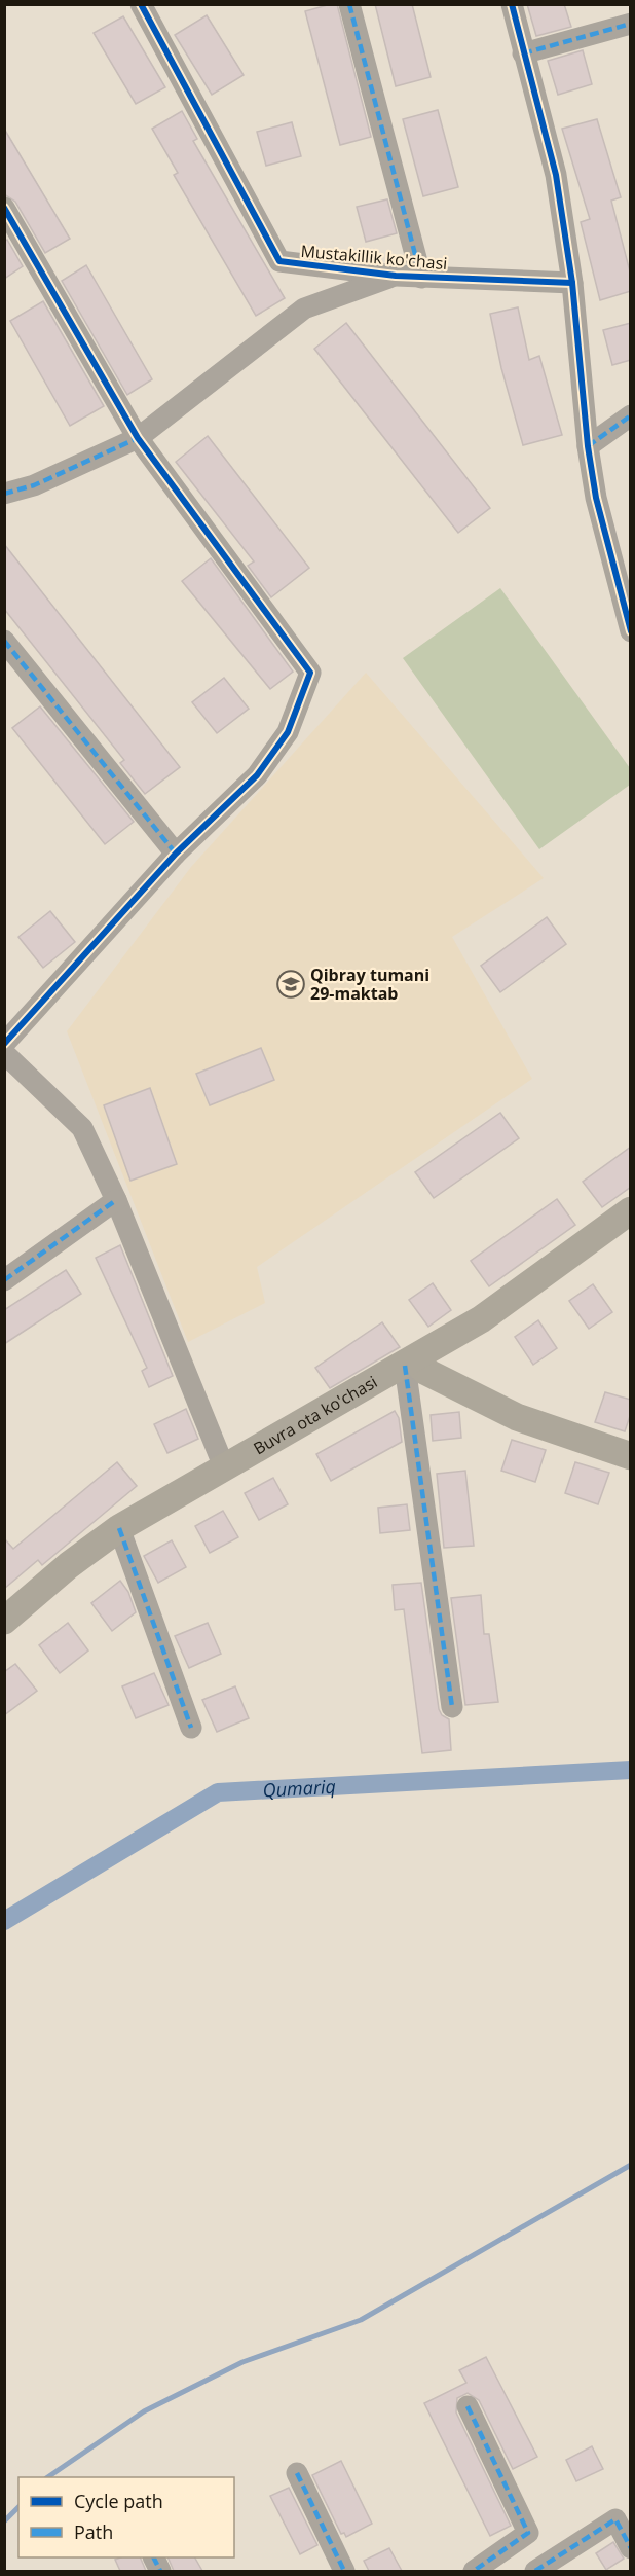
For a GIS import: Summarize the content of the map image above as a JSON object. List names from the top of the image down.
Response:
{
  "streets": {
    "main road": ["Buvra ota ko'chasi"],
    "street": ["Mustakillik ko'chasi"]
  },
  "water": ["Qumariq"],
  "places": {
    "school or university": ["Qibray tumani 29-maktab"]
  },
  "legend": ["Cycle path", "Path"]
}
